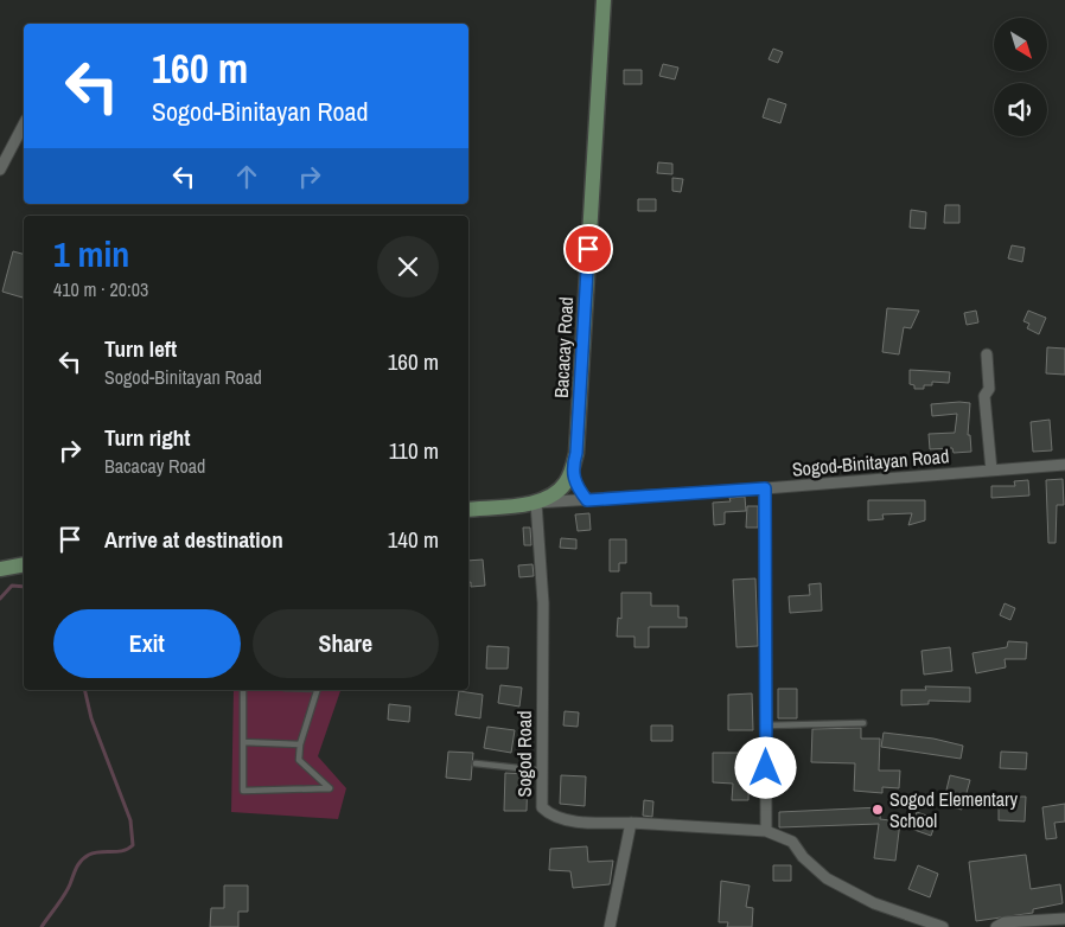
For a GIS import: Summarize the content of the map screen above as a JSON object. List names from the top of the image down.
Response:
{
  "streets": {
    "main road": ["Bacacay Road"],
    "street": ["Sogod-Binitayan Road", "Sogod Road"]
  },
  "crossings": [
    ["Bacacay Road", "Sogod-Binitayan Road"],
    ["Bacacay Road", "Sogod Road"],
    ["Sogod-Binitayan Road", "Sogod Road"]
  ],
  "places": ["Sogod Elementary School"],
  "north": "bottom right",
  "page": {
    "turn": ["160 m", "Sogod-Binitayan Road"],
    "heading": ["1 min", "410 m · 20:03"],
    "list": [
      {
        "name": "Turn left",
        "note": "Sogod-Binitayan Road",
        "value": "160 m"
      },
      {
        "name": "Turn right",
        "note": "Bacacay Road",
        "value": "110 m"
      },
      {
        "name": "Arrive at destination",
        "value": "140 m"
      }
    ],
    "buttons": ["Exit", "Share"]
  }
}
